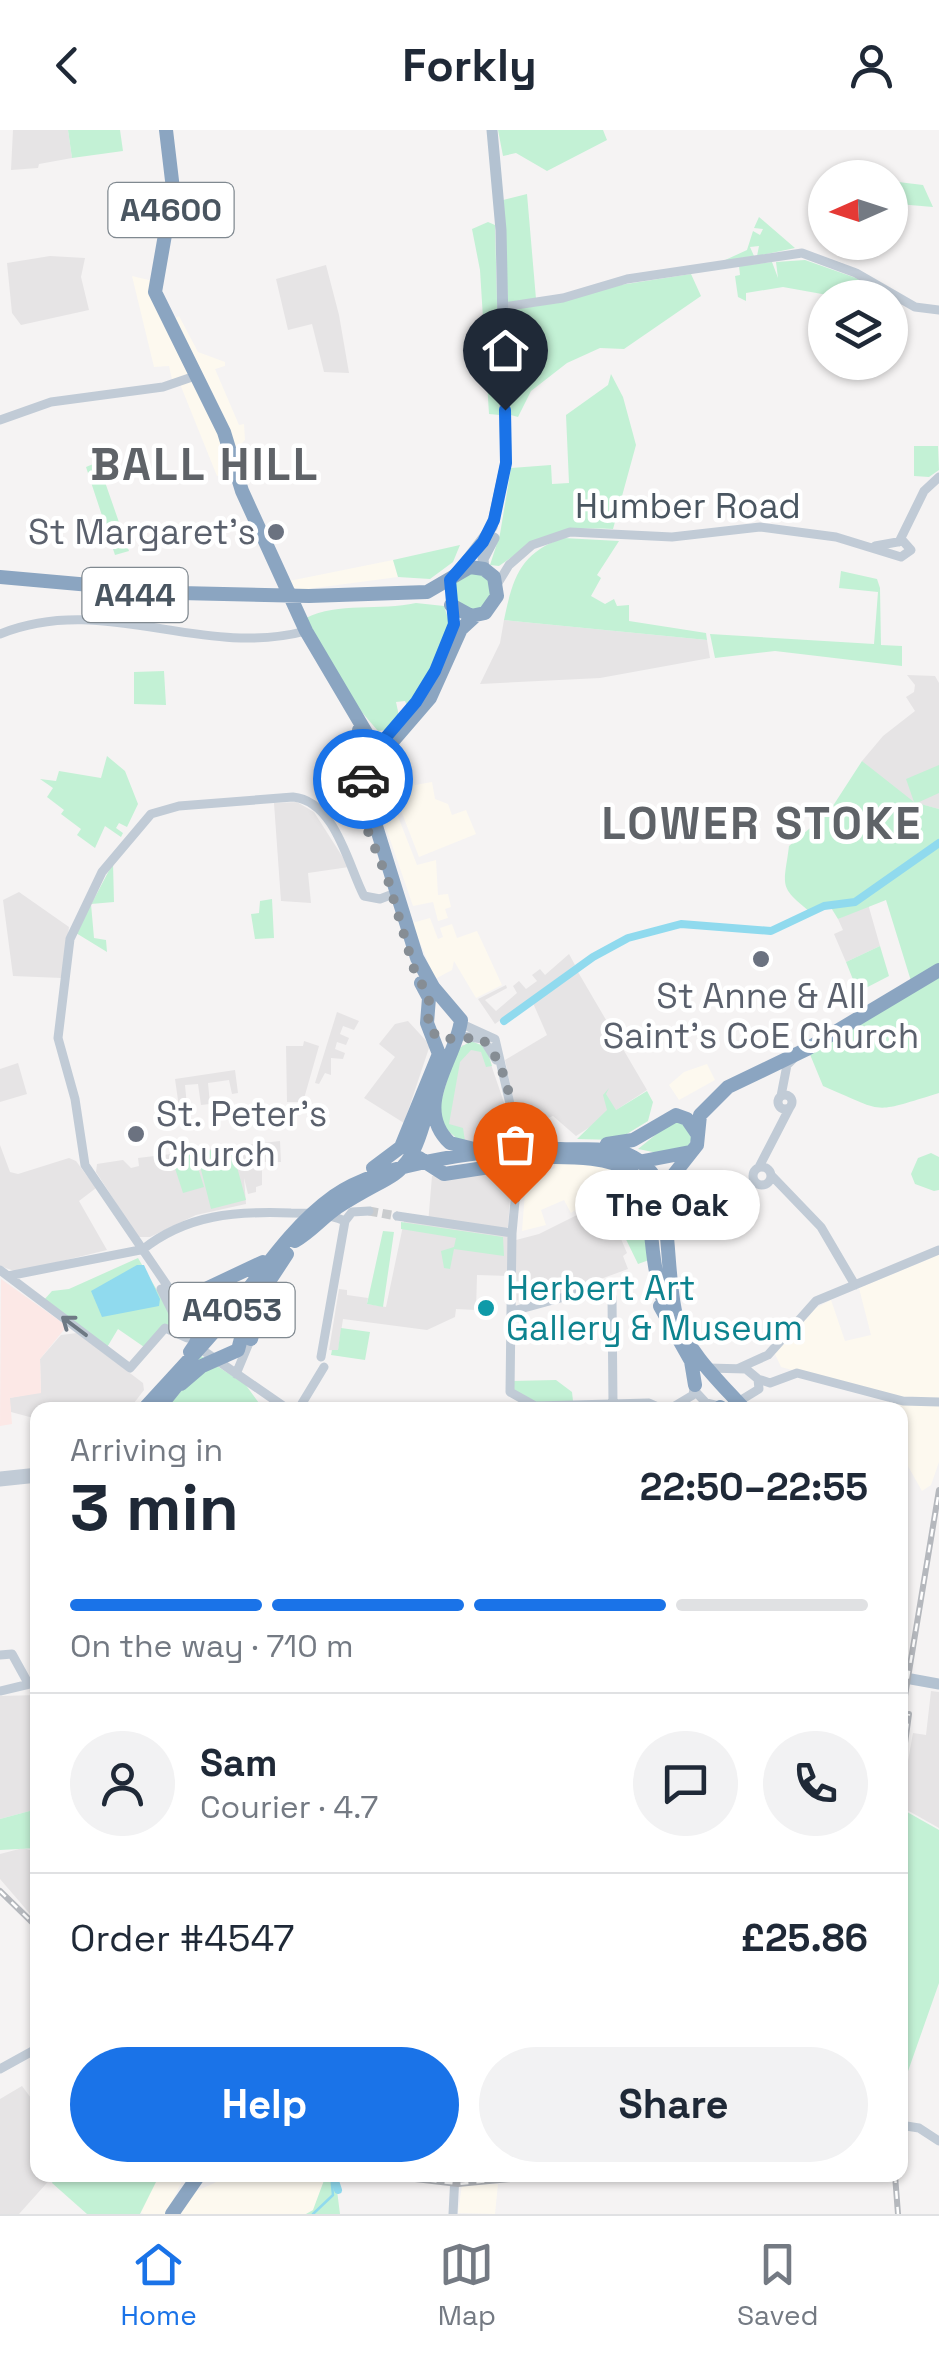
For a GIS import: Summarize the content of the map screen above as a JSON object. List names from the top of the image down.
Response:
{
  "streets": {
    "highway": ["A4600", "A444", "A4053"],
    "street": ["Humber Road"]
  },
  "crossings": [
    ["Humber Road", "A444"]
  ],
  "districts": ["BALL HILL", "LOWER STOKE"],
  "places": [
    "St Margaret's",
    "St Anne & All Saint’s CoE Church",
    "St. Peter's Church",
    "The Oak",
    "Herbert Art Gallery & Museum"
  ],
  "north": "left",
  "page": {
    "header": "Forkly",
    "bubble": "The Oak",
    "heading": ["3 min", "Arriving in", "22:50–22:55"],
    "panel": [
      "Sam",
      "Courier · 4.7",
      "Order #4547",
      "£25.86"
    ],
    "bar": "On the way · 710 m",
    "buttons": ["Help", "Share"],
    "tabs": ["Home", "Map", "Saved"]
  }
}
